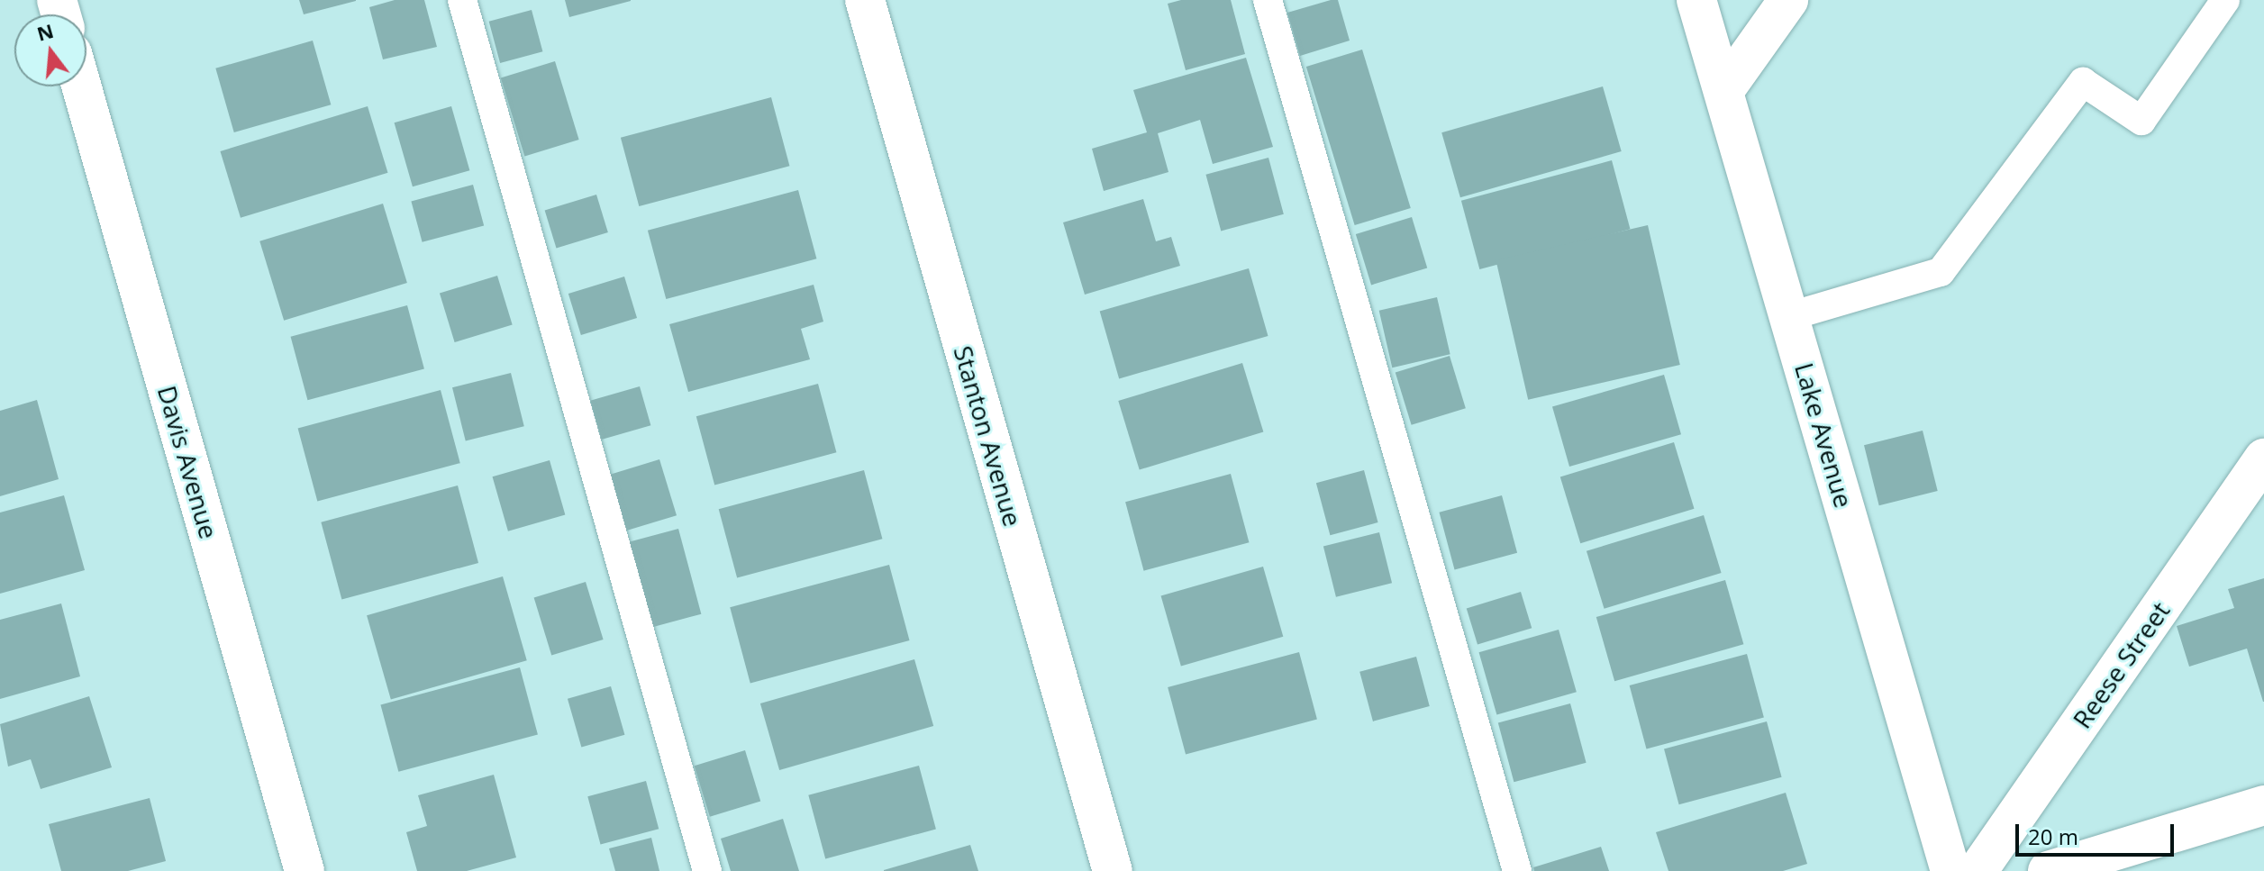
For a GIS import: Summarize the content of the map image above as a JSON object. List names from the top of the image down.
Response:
{
  "streets": {
    "street": [
      "Lake Avenue",
      "Stanton Avenue",
      "Davis Avenue",
      "Reese Street"
    ]
  },
  "scale_bar": "20 m",
  "north": "top"
}
